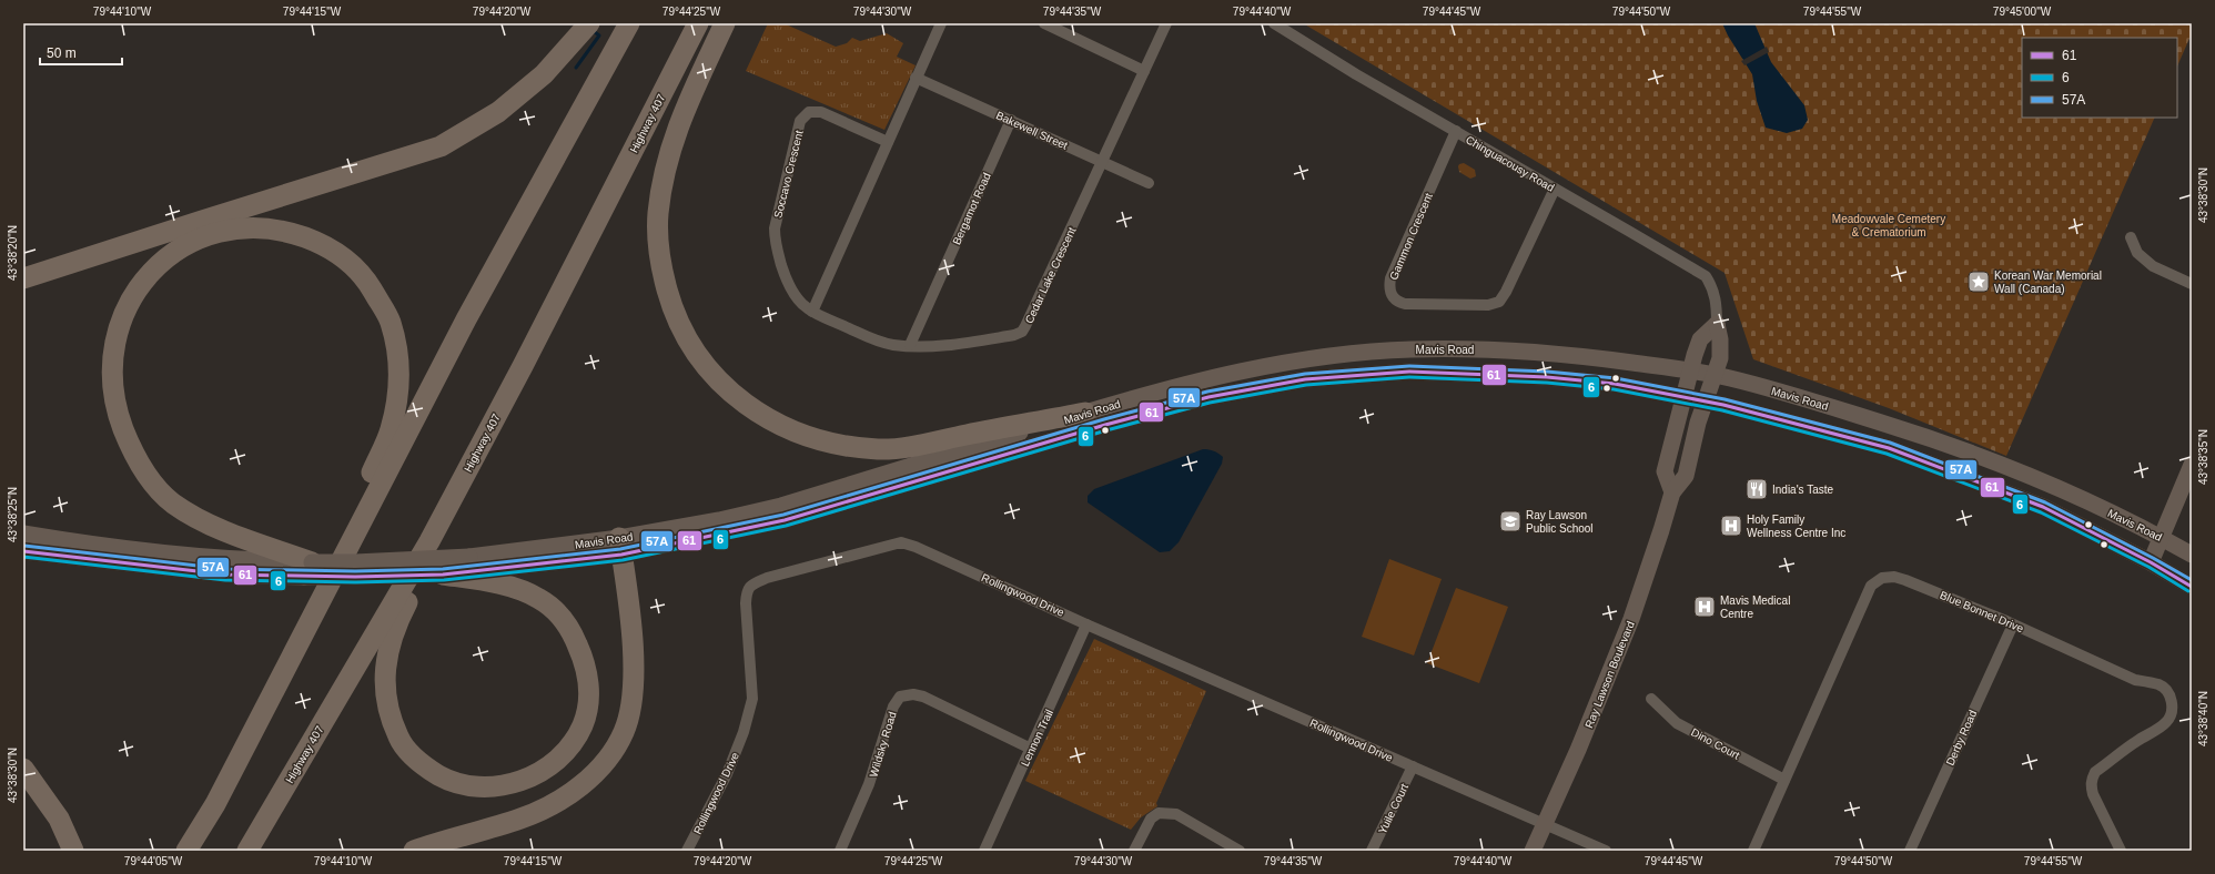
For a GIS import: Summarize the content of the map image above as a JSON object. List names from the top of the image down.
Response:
{
  "streets": {
    "highway": ["Highway 407"],
    "main road": ["Mavis Road", "Ray Lawson Boulevard"],
    "street": [
      "Bakewell Street",
      "Chinguacousy Road",
      "Soccavo Crescent",
      "Bergamot Road",
      "Gammon Crescent",
      "Cedar Lake Crescent",
      "Rollingwood Drive",
      "Blue Bonnet Drive",
      "Lennon Trail",
      "Derby Road",
      "Dino Court",
      "Wildsky Road",
      "Yuile Court"
    ]
  },
  "crossings": [
    ["Bakewell Street", "Bergamot Road"],
    ["Bakewell Street", "Cedar Lake Crescent"],
    ["Chinguacousy Road", "Gammon Crescent"],
    ["Chinguacousy Road", "Ray Lawson Boulevard"],
    ["Soccavo Crescent", "Cedar Lake Crescent"],
    ["Bergamot Road", "Cedar Lake Crescent"],
    ["Mavis Road", "Ray Lawson Boulevard"],
    ["Rollingwood Drive", "Ray Lawson Boulevard"],
    ["Rollingwood Drive", "Lennon Trail"],
    ["Rollingwood Drive", "Yuile Court"],
    ["Blue Bonnet Drive", "Derby Road"],
    ["Blue Bonnet Drive", "Dino Court"],
    ["Lennon Trail", "Wildsky Road"]
  ],
  "parks": ["Meadowvale Cemetery & Crematorium"],
  "places": {
    "place": ["Korean War Memorial Wall (Canada)"],
    "restaurant": ["India's Taste"],
    "school or university": ["Ray Lawson Public School"],
    "hospital": ["Holy Family Wellness Centre Inc", "Mavis Medical Centre"]
  },
  "lines": ["transit line 57A", "transit line 61", "transit line 6"],
  "legend": ["61", "6", "57A"],
  "scale_bar": "50 m",
  "coordinates": [
    "79°44'10\"W",
    "79°44'15\"W",
    "79°44'20\"W",
    "79°44'25\"W",
    "79°44'30\"W",
    "79°44'35\"W",
    "79°44'40\"W",
    "79°44'45\"W",
    "79°44'50\"W",
    "79°44'55\"W",
    "79°45'00\"W",
    "43°38'30\"N",
    "43°38'20\"N",
    "43°38'35\"N",
    "43°38'25\"N",
    "43°38'40\"N",
    "79°44'05\"W"
  ]
}
